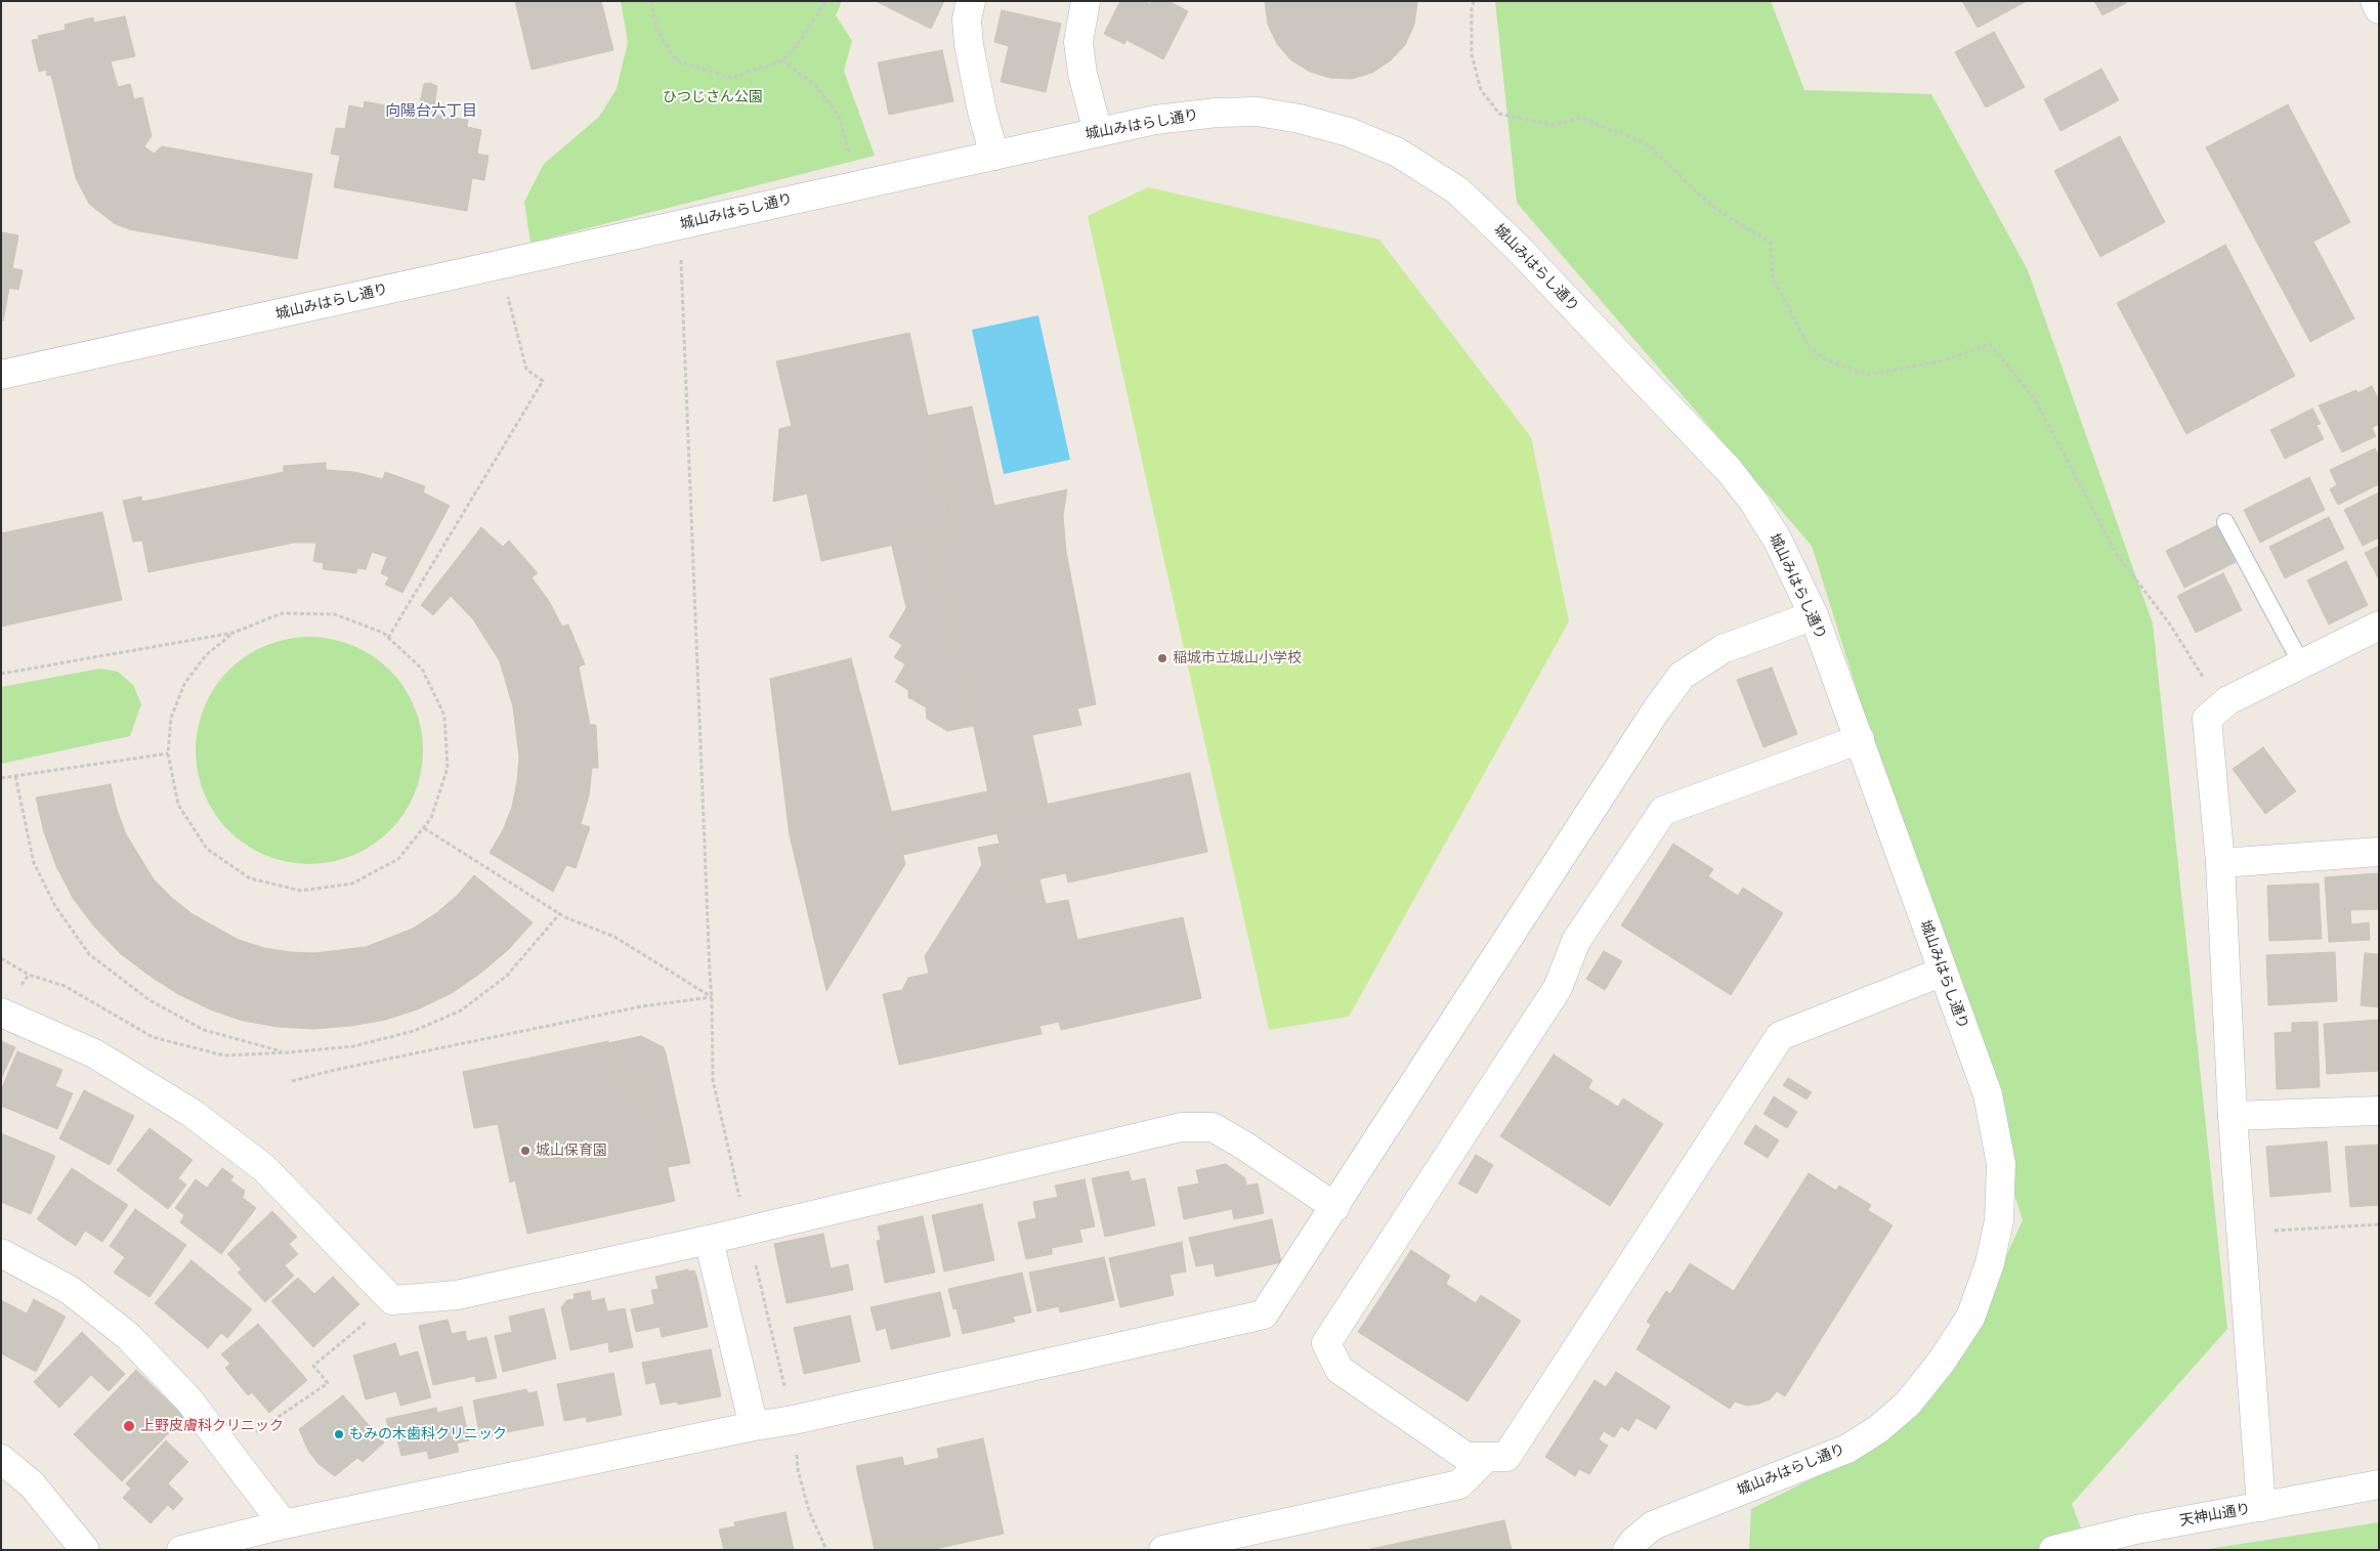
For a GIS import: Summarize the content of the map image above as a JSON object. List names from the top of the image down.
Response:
{
  "streets": {
    "street": ["城山みはらし通り", "天神山通り"]
  },
  "districts": ["向陽台六丁目"],
  "parks": ["ひつじさん公園"],
  "places": [
    "稲城市立城山小学校",
    "城山保育園",
    "上野皮膚科クリニック",
    "もみの木歯科クリニック"
  ]
}
